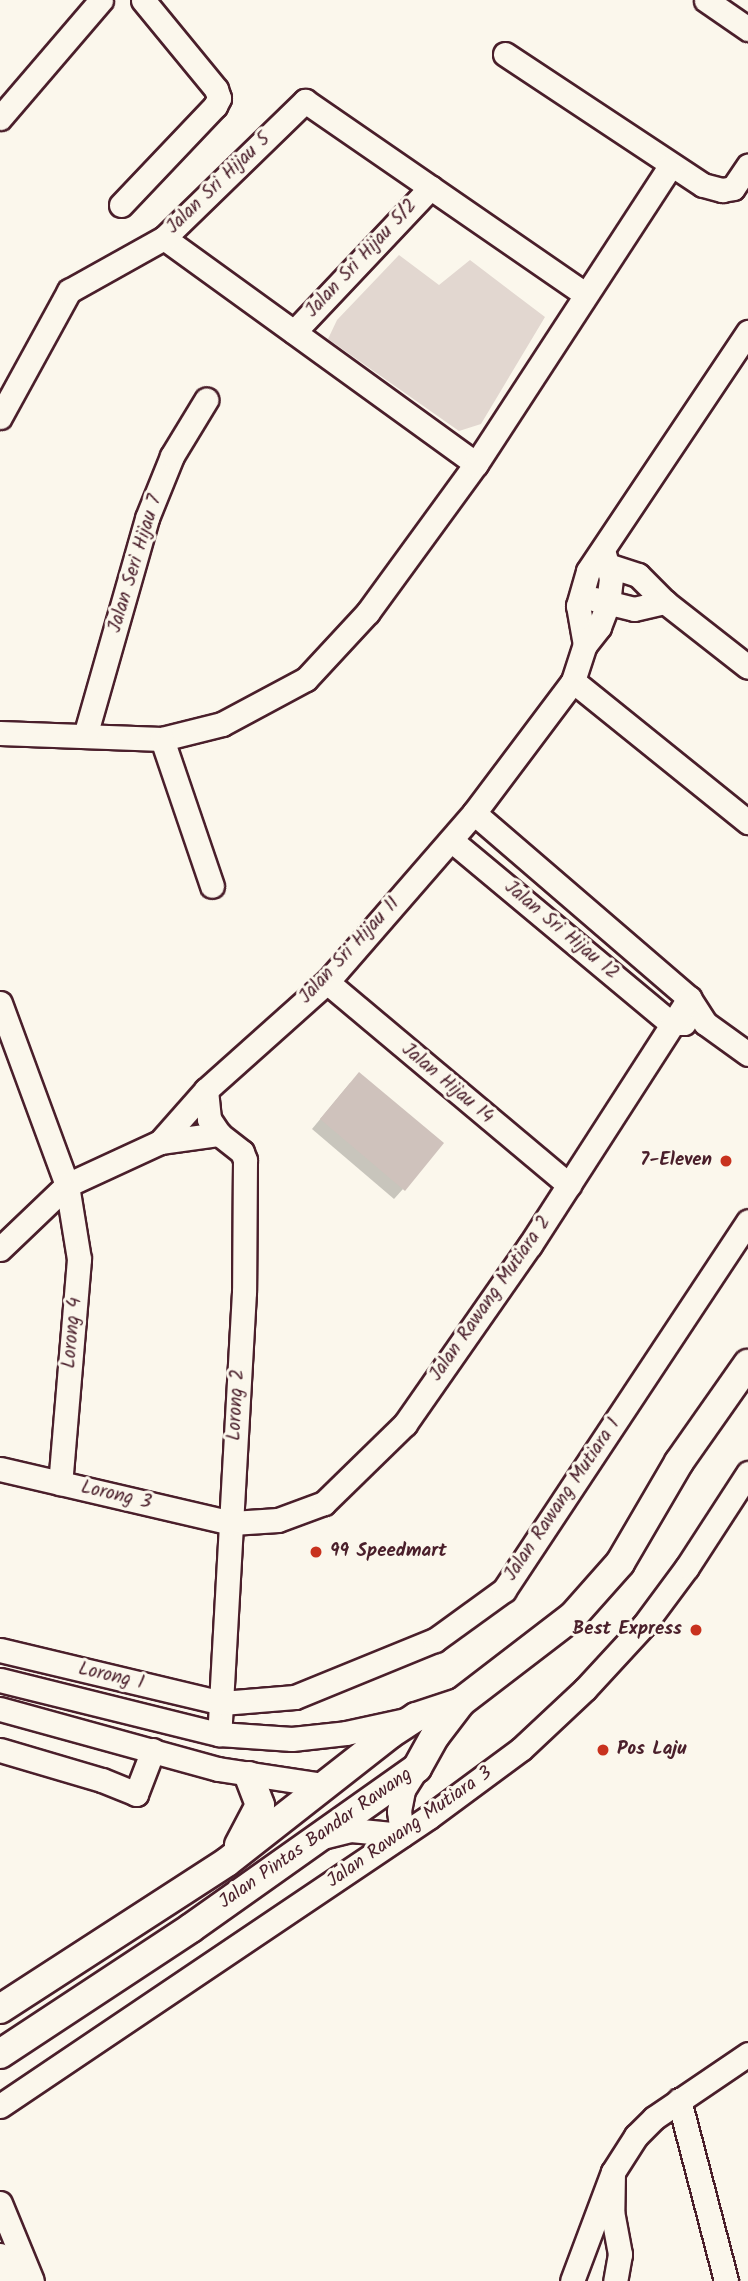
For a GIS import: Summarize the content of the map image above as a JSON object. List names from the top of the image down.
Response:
{
  "streets": {
    "main road": ["Jalan Pintas Bandar Rawang"],
    "street": [
      "Jalan Sri Hijau 5",
      "Jalan Sri Hijau 5/2",
      "Jalan Seri Hijau 7",
      "Jalan Sri Hijau 12",
      "Jalan Sri Hijau 11",
      "Jalan Hijau 14",
      "Jalan Rawang Mutiara 2",
      "Lorong 4",
      "Lorong 2",
      "Lorong 3",
      "Jalan Rawang Mutiara 1",
      "Lorong 1",
      "Jalan Rawang Mutiara 3"
    ]
  },
  "crossings": [
    ["Jalan Sri Hijau 5", "Jalan Sri Hijau 5/2"],
    ["Jalan Sri Hijau 12", "Jalan Sri Hijau 11"],
    ["Jalan Sri Hijau 12", "Jalan Rawang Mutiara 2"],
    ["Jalan Sri Hijau 11", "Jalan Hijau 14"],
    ["Jalan Sri Hijau 11", "Lorong 4"],
    ["Jalan Sri Hijau 11", "Lorong 2"],
    ["Jalan Hijau 14", "Jalan Rawang Mutiara 2"],
    ["Jalan Rawang Mutiara 2", "Lorong 2"],
    ["Jalan Rawang Mutiara 2", "Lorong 3"],
    ["Lorong 4", "Lorong 3"],
    ["Lorong 2", "Lorong 3"],
    ["Lorong 2", "Jalan Rawang Mutiara 1"],
    ["Lorong 2", "Lorong 1"],
    ["Jalan Rawang Mutiara 1", "Lorong 1"]
  ],
  "places": [
    "7-Eleven",
    "99 Speedmart",
    "Best Express",
    "Pos Laju"
  ]
}
